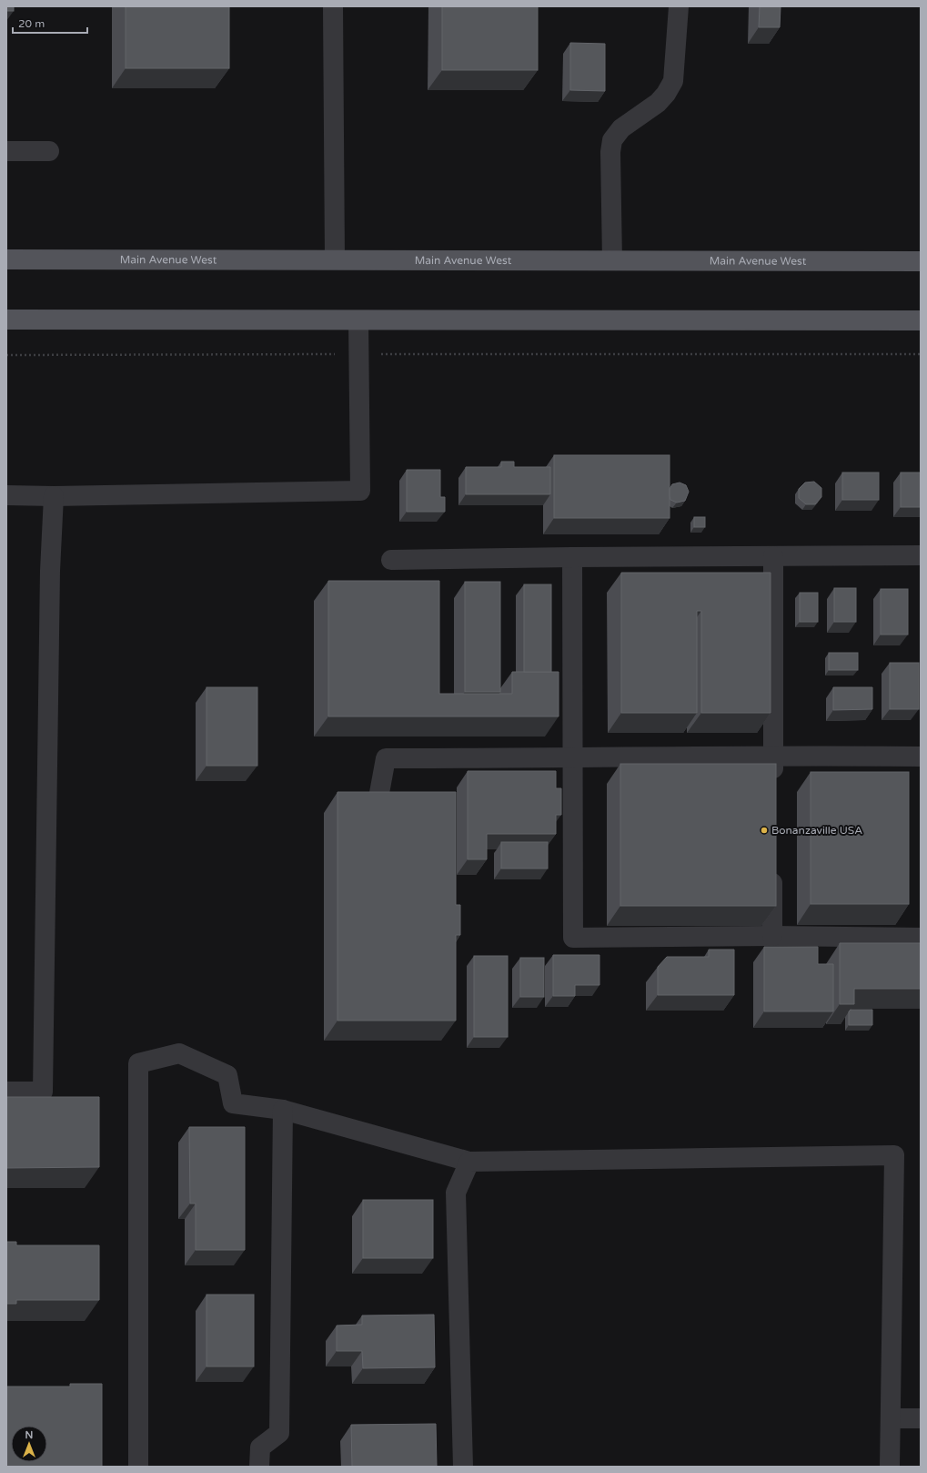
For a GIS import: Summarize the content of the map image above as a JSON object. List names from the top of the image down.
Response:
{
  "streets": {
    "main road": ["Main Avenue West"]
  },
  "places": ["Bonanzaville USA"],
  "scale_bar": "20 m",
  "north": "top"
}
